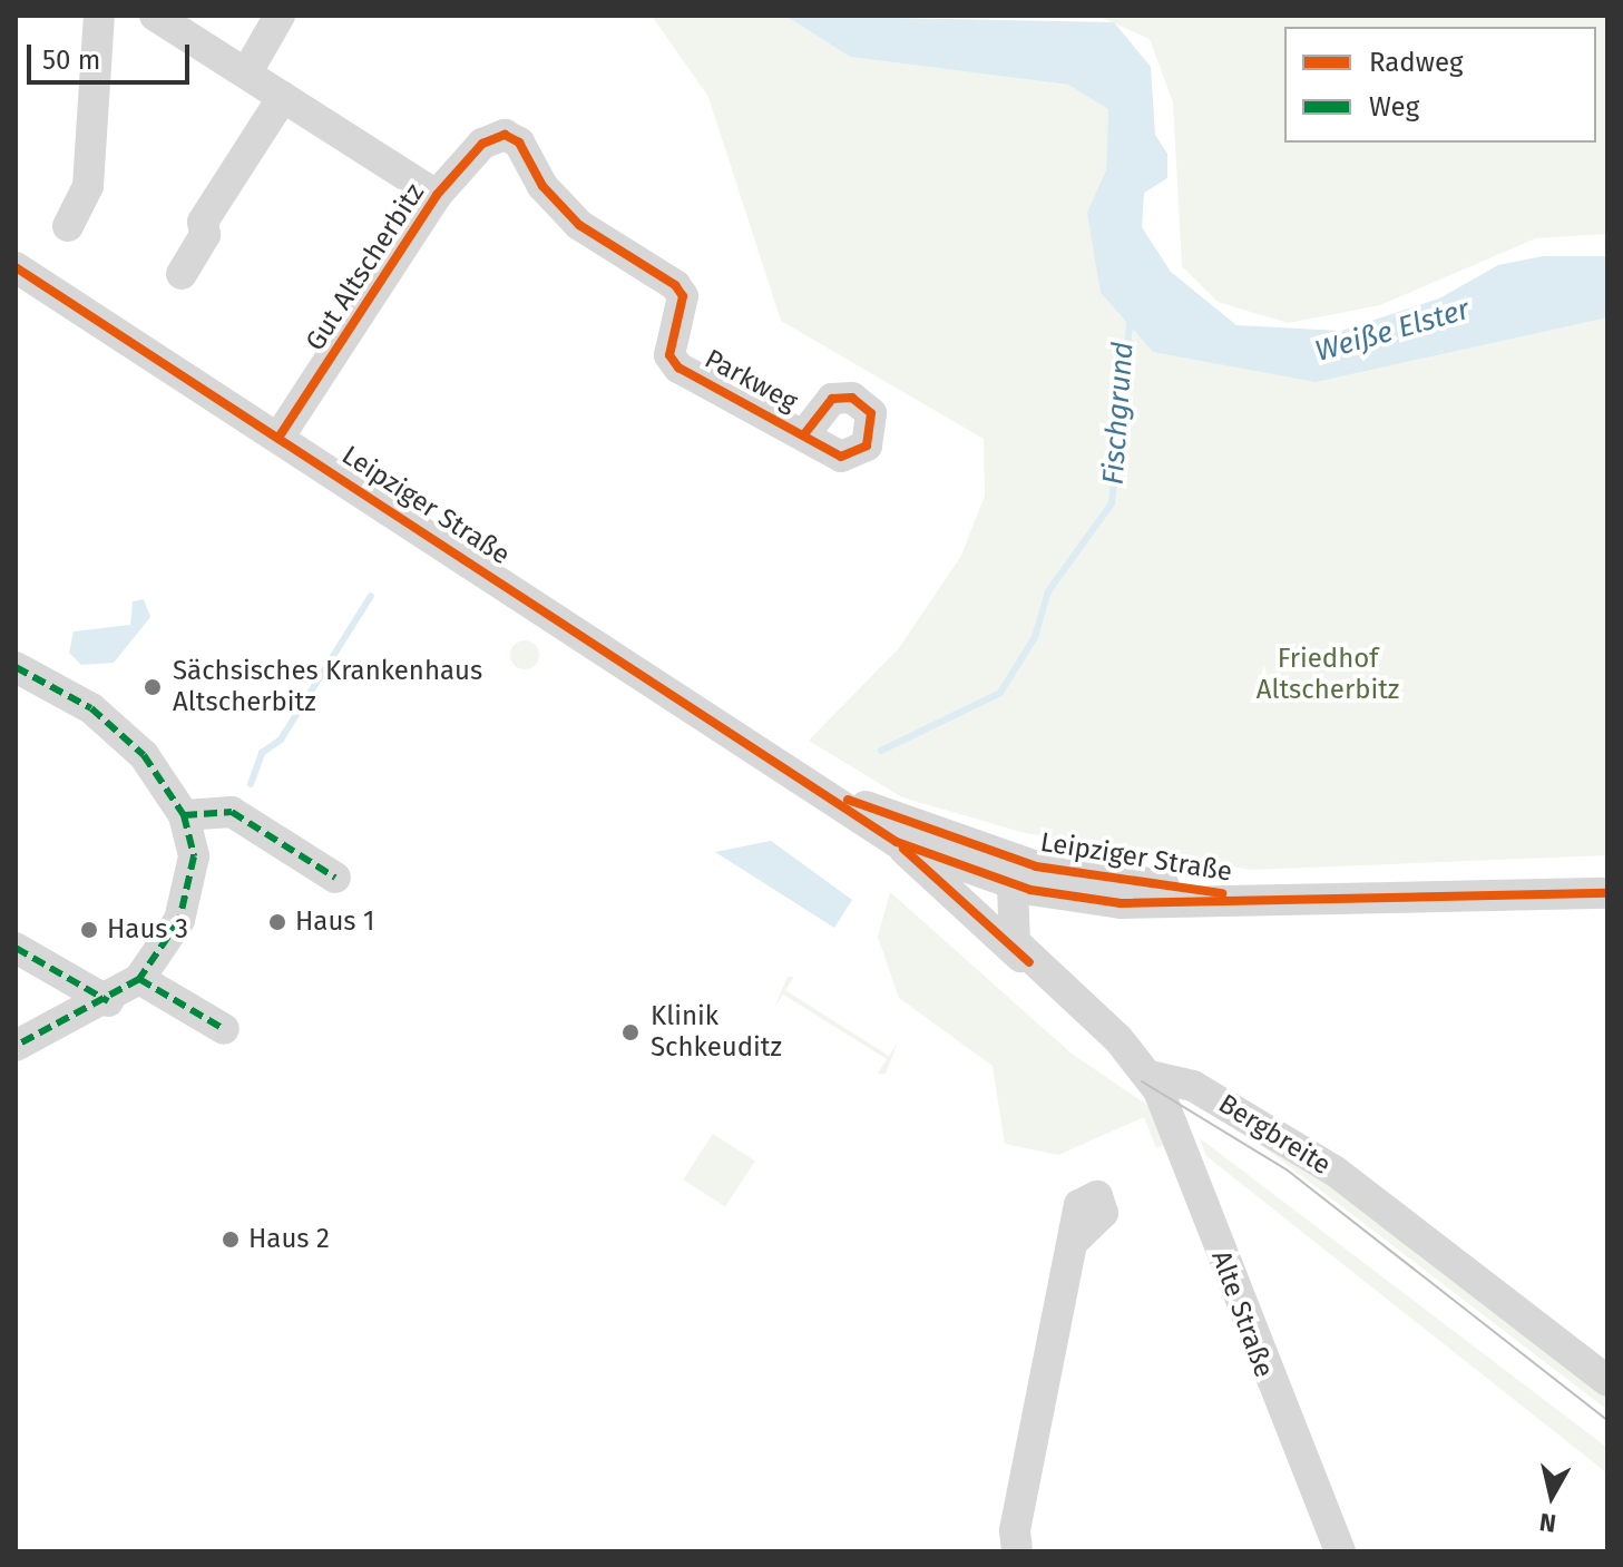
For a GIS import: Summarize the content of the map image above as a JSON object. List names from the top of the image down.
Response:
{
  "streets": {
    "street": [
      "Gut Altscherbitz",
      "Parkweg",
      "Leipziger Straße",
      "Bergbreite",
      "Alte Straße"
    ]
  },
  "crossings": [
    ["Gut Altscherbitz", "Parkweg"],
    ["Gut Altscherbitz", "Leipziger Straße"],
    ["Bergbreite", "Alte Straße"]
  ],
  "water": ["Weiße Elster", "Fischgrund"],
  "parks": ["Friedhof Altscherbitz"],
  "places": [
    "Sächsisches Krankenhaus Altscherbitz",
    "Haus 1",
    "Haus 3",
    "Klinik Schkeuditz",
    "Haus 2"
  ],
  "legend": ["Radweg", "Weg"],
  "scale_bar": "50 m",
  "north": "bottom"
}
